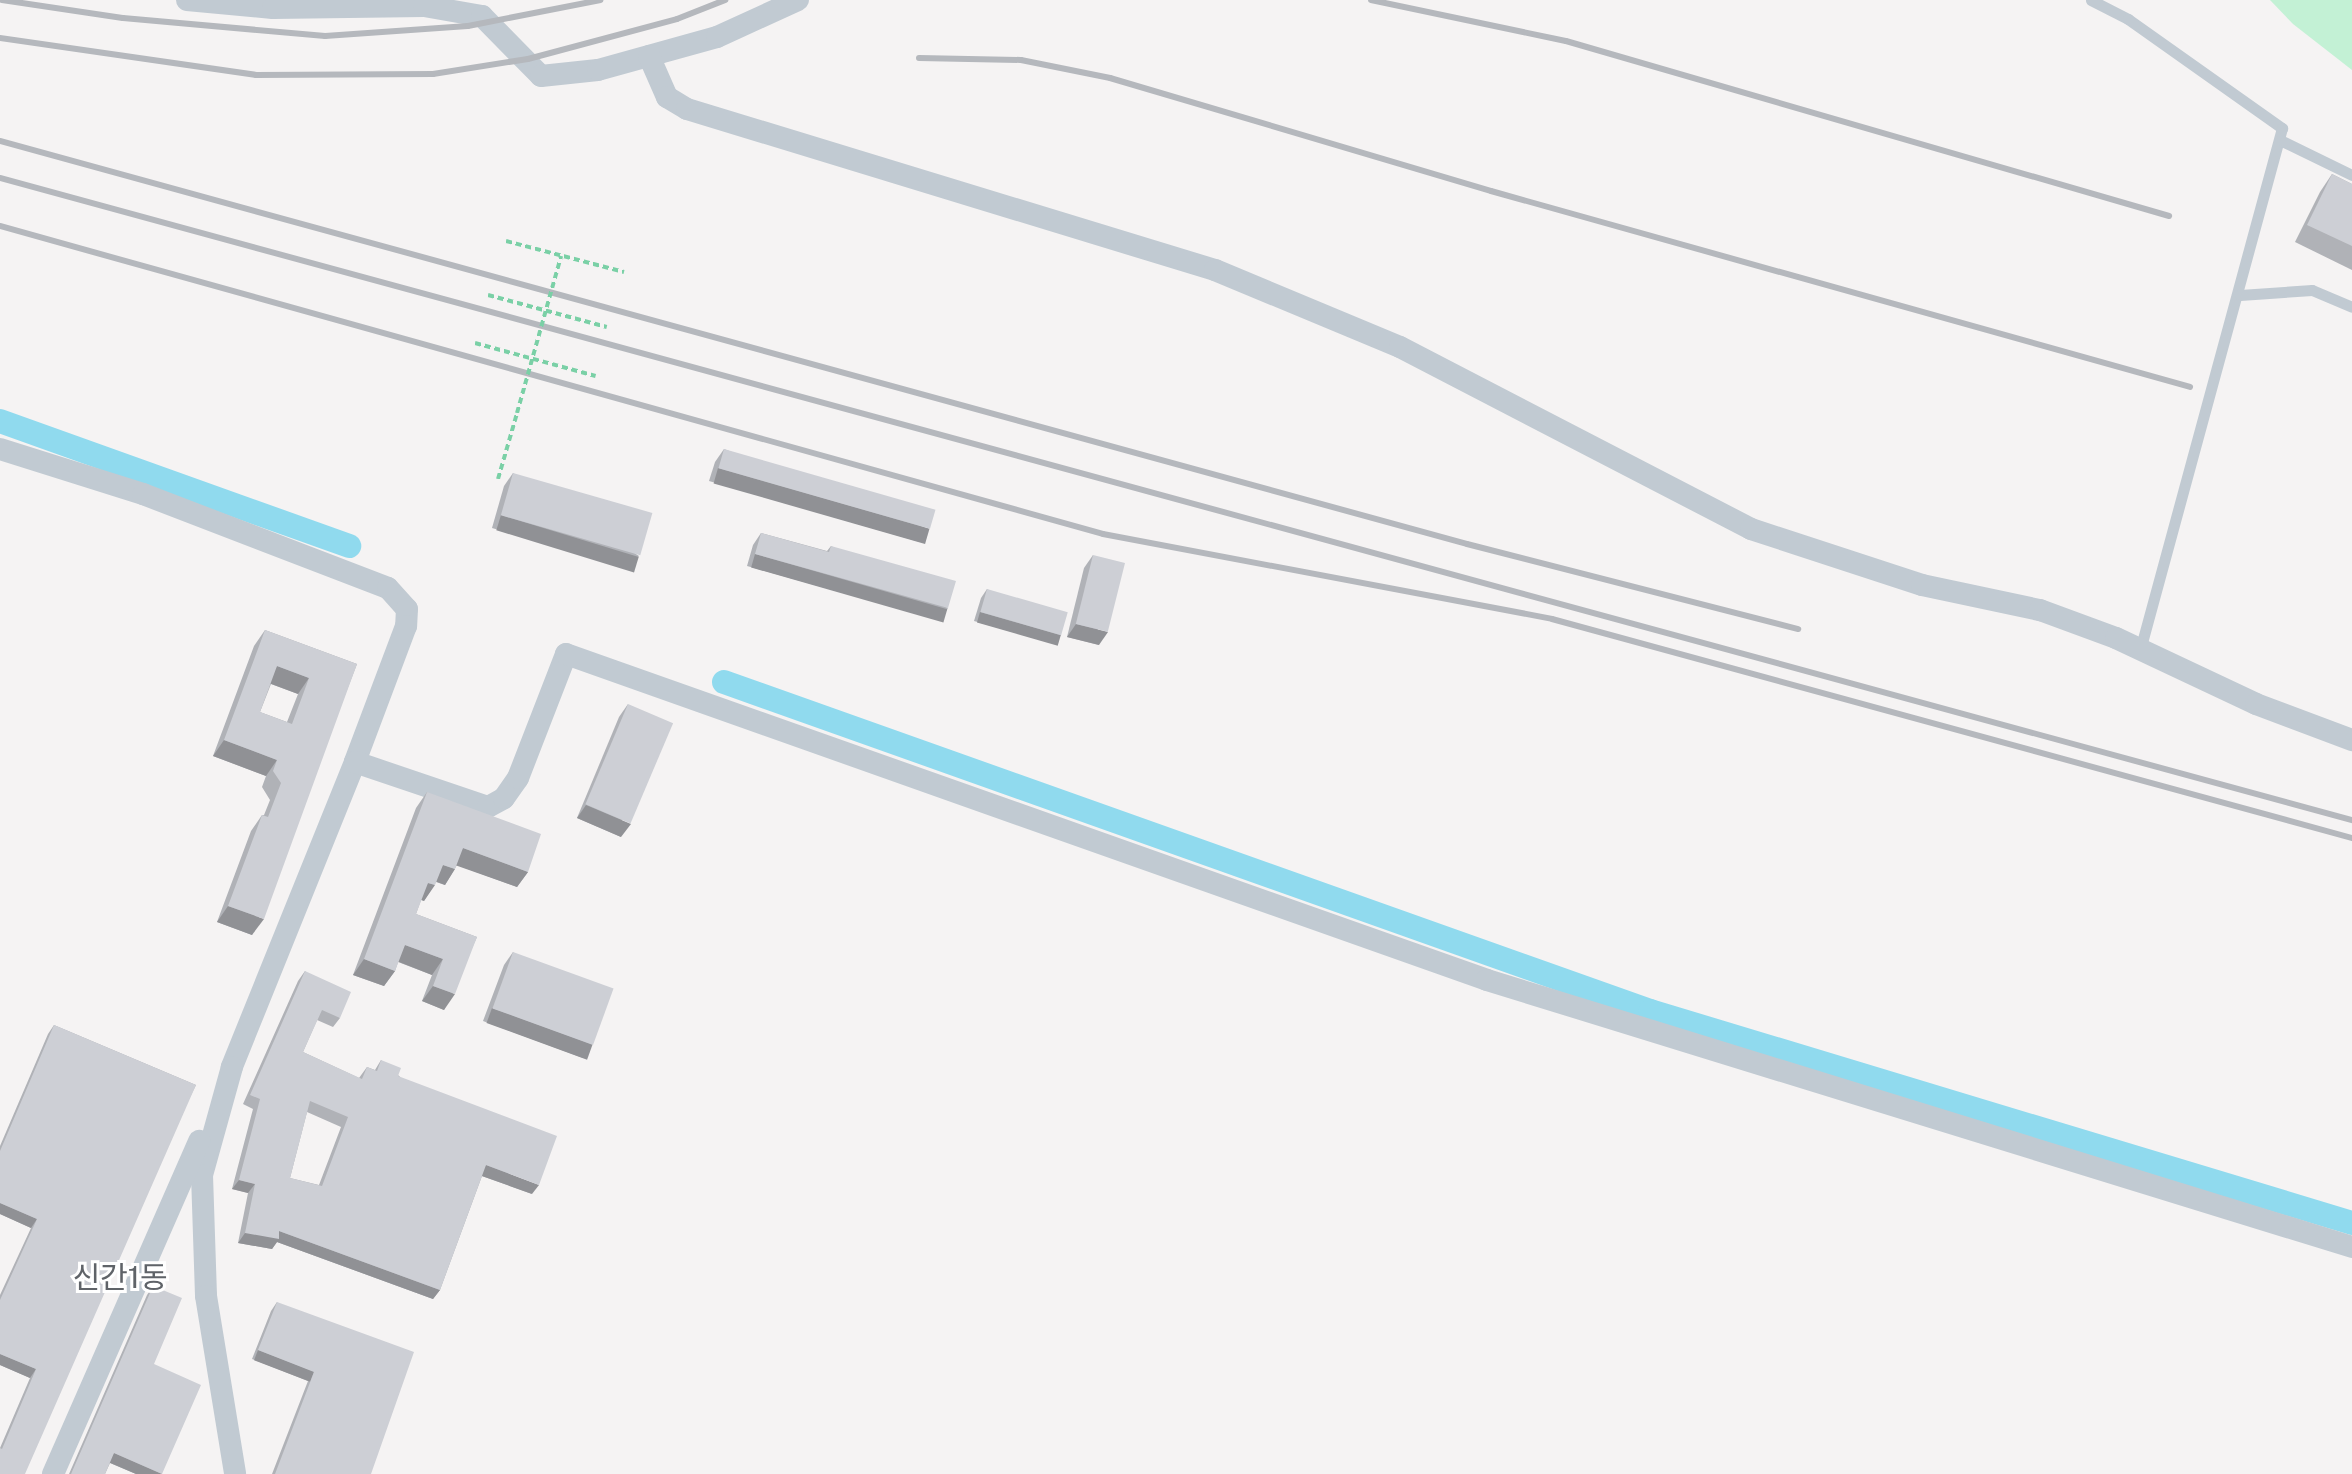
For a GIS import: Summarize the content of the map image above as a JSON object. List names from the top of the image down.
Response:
{
  "districts": ["신간1동"]
}
